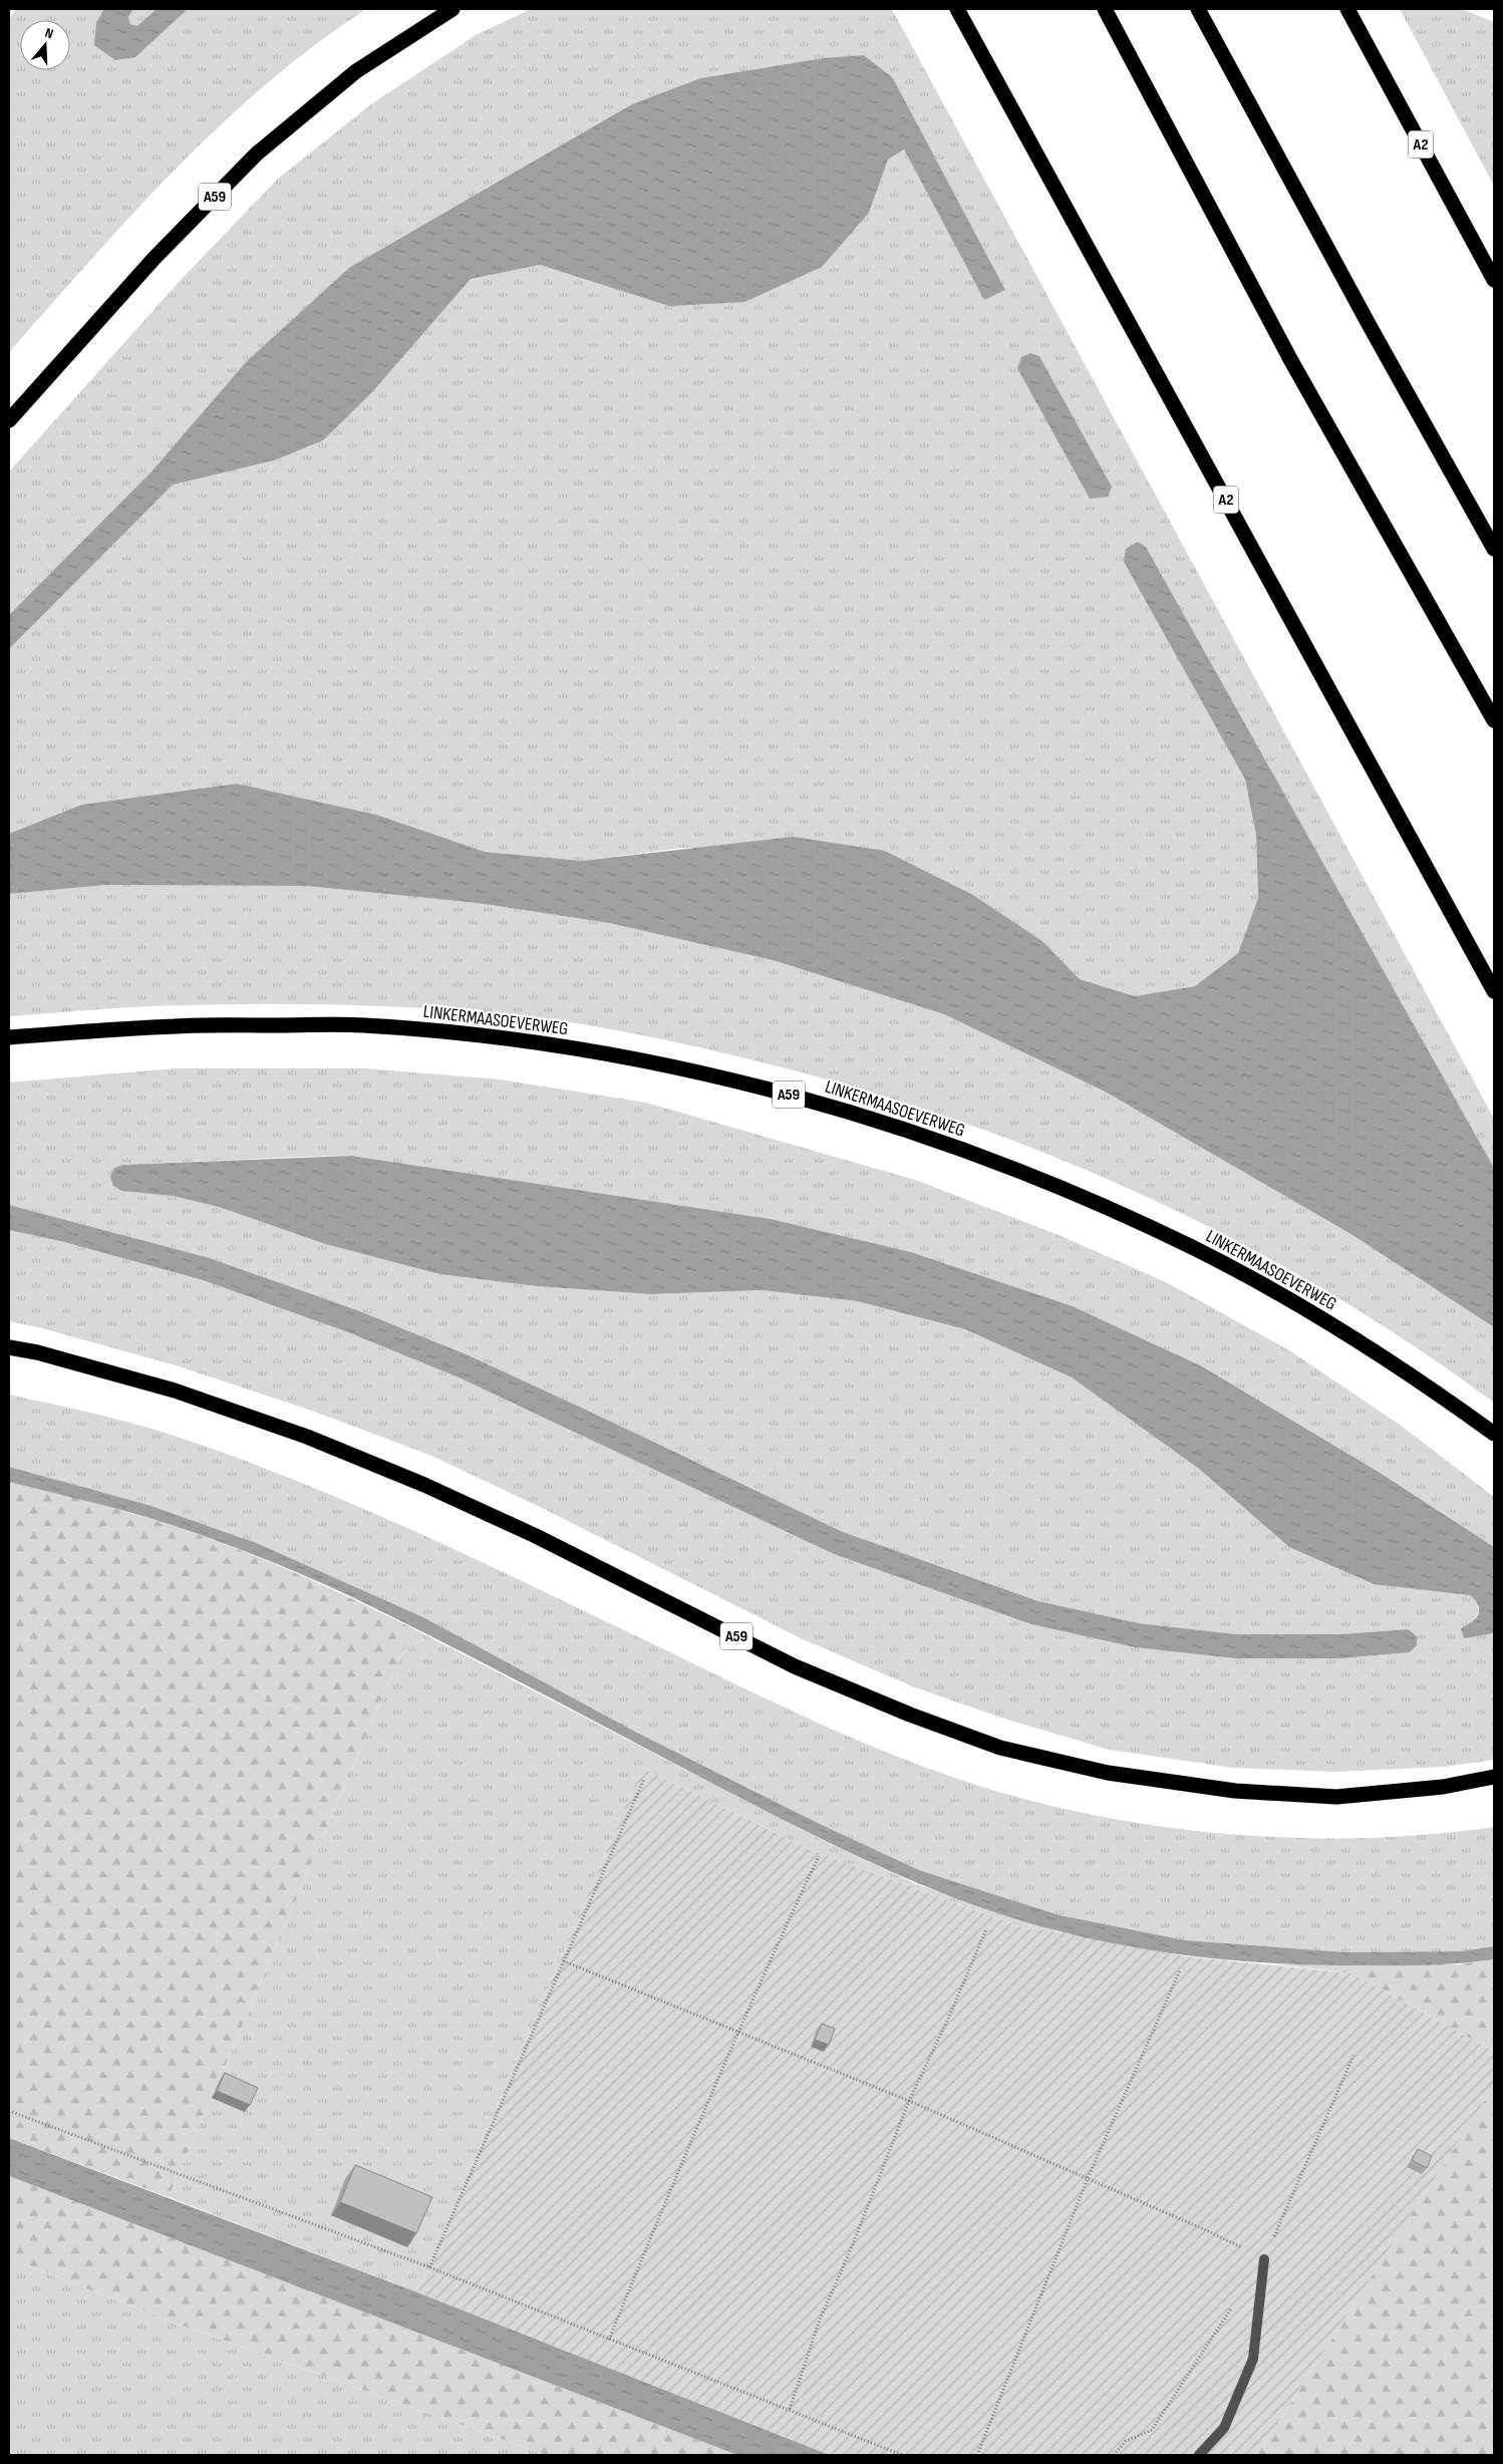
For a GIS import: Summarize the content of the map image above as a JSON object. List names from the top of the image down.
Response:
{
  "streets": {
    "highway": ["A2", "A59", "LINKERMAASOEVERWEG"]
  },
  "north": "top"
}
